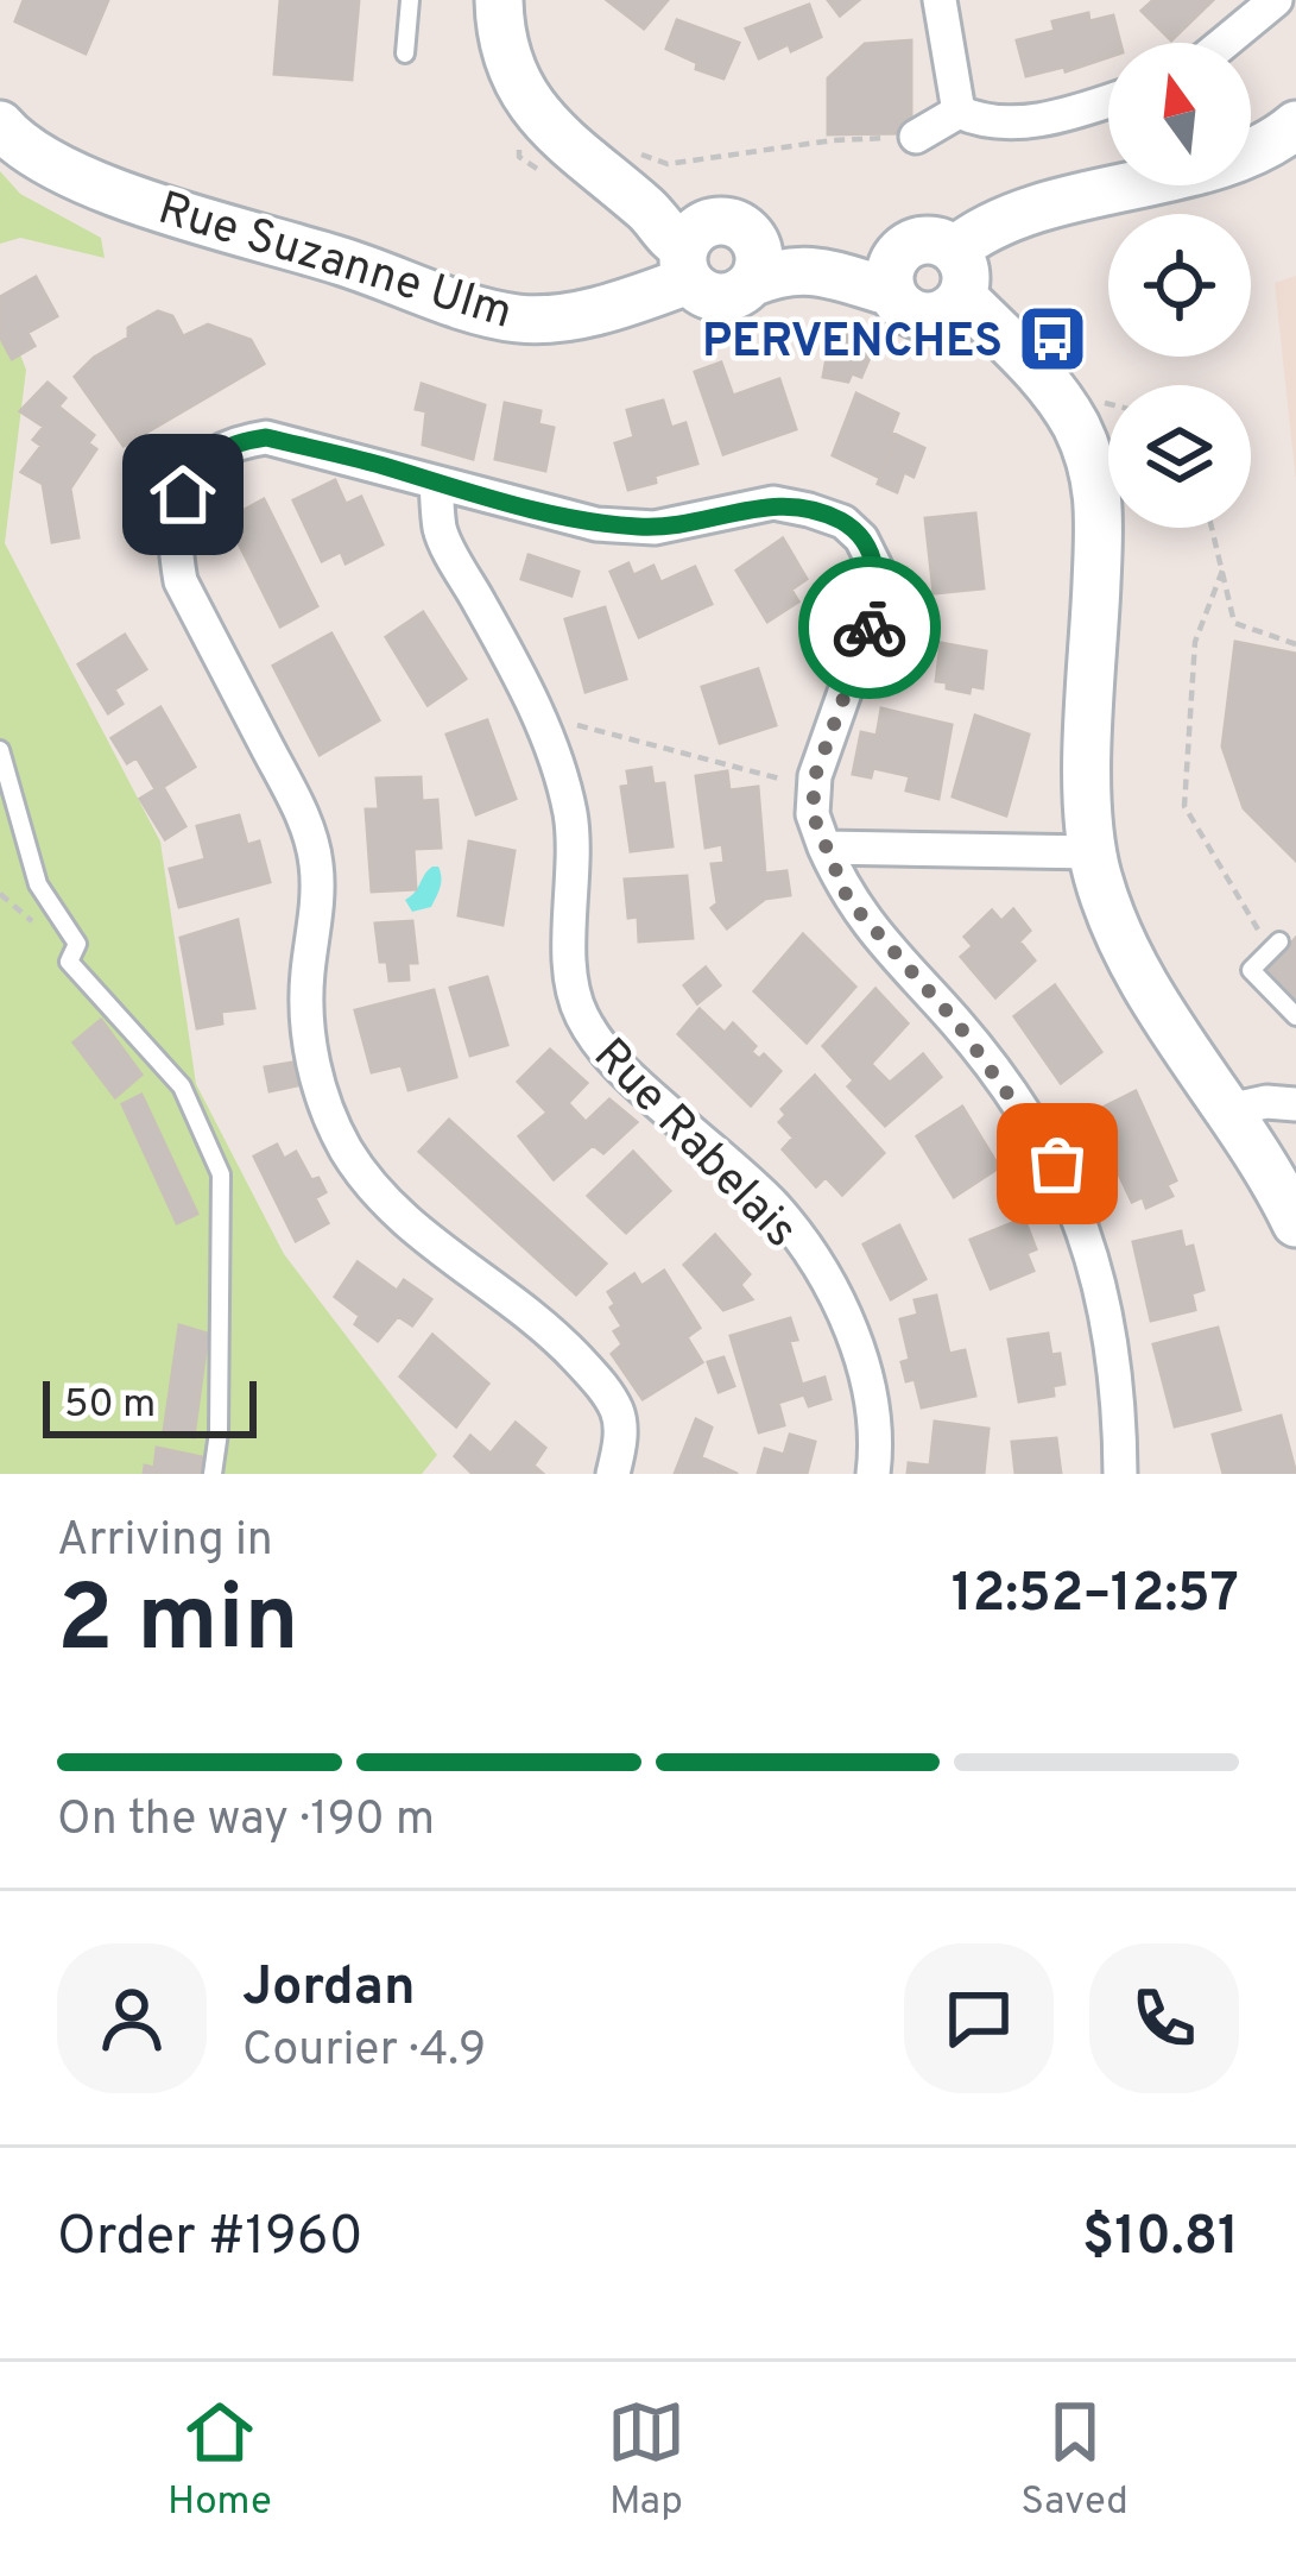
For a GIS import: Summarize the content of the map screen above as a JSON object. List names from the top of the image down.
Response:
{
  "streets": {
    "main road": ["Rue Suzanne Ulm"],
    "street": ["Rue Rabelais"]
  },
  "places": {
    "bus stop": ["PERVENCHES"]
  },
  "scale_bar": "50 m",
  "north": "top",
  "page": {
    "scale": "50 m",
    "heading": ["2 min", "Arriving in", "12:52–12:57"],
    "panel": [
      "Jordan",
      "Courier · 4.9",
      "Order #1960",
      "$10.81"
    ],
    "bar": "On the way · 190 m",
    "tabs": ["Home", "Map", "Saved"]
  }
}
